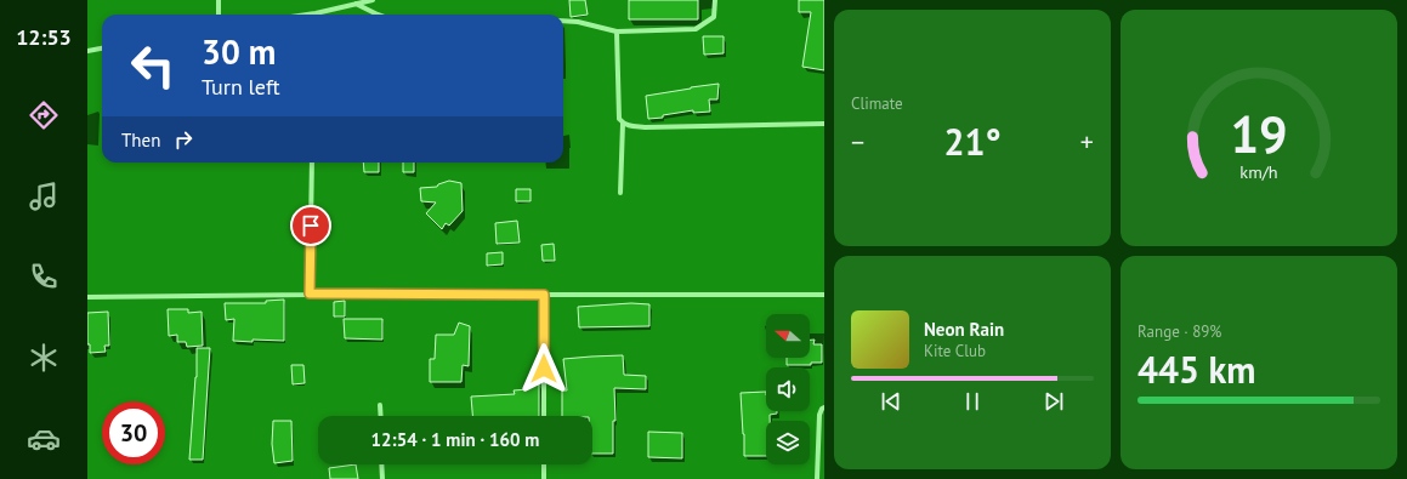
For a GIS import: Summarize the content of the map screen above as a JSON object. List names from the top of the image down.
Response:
{
  "north": "left",
  "page": {
    "tabs": "12:53",
    "tile": [
      "Climate",
      ["Range · 89%", "445 km"]
    ],
    "turn": ["30 m", "Turn left"],
    "then": "Then",
    "heat": ["−", "21°", "+"],
    "song": ["Neon Rain", "Kite Club"],
    "limit": "30",
    "trip": "12:54 · 1 min · 160 m",
    "gauge": ["19", "km/h"]
  }
}
